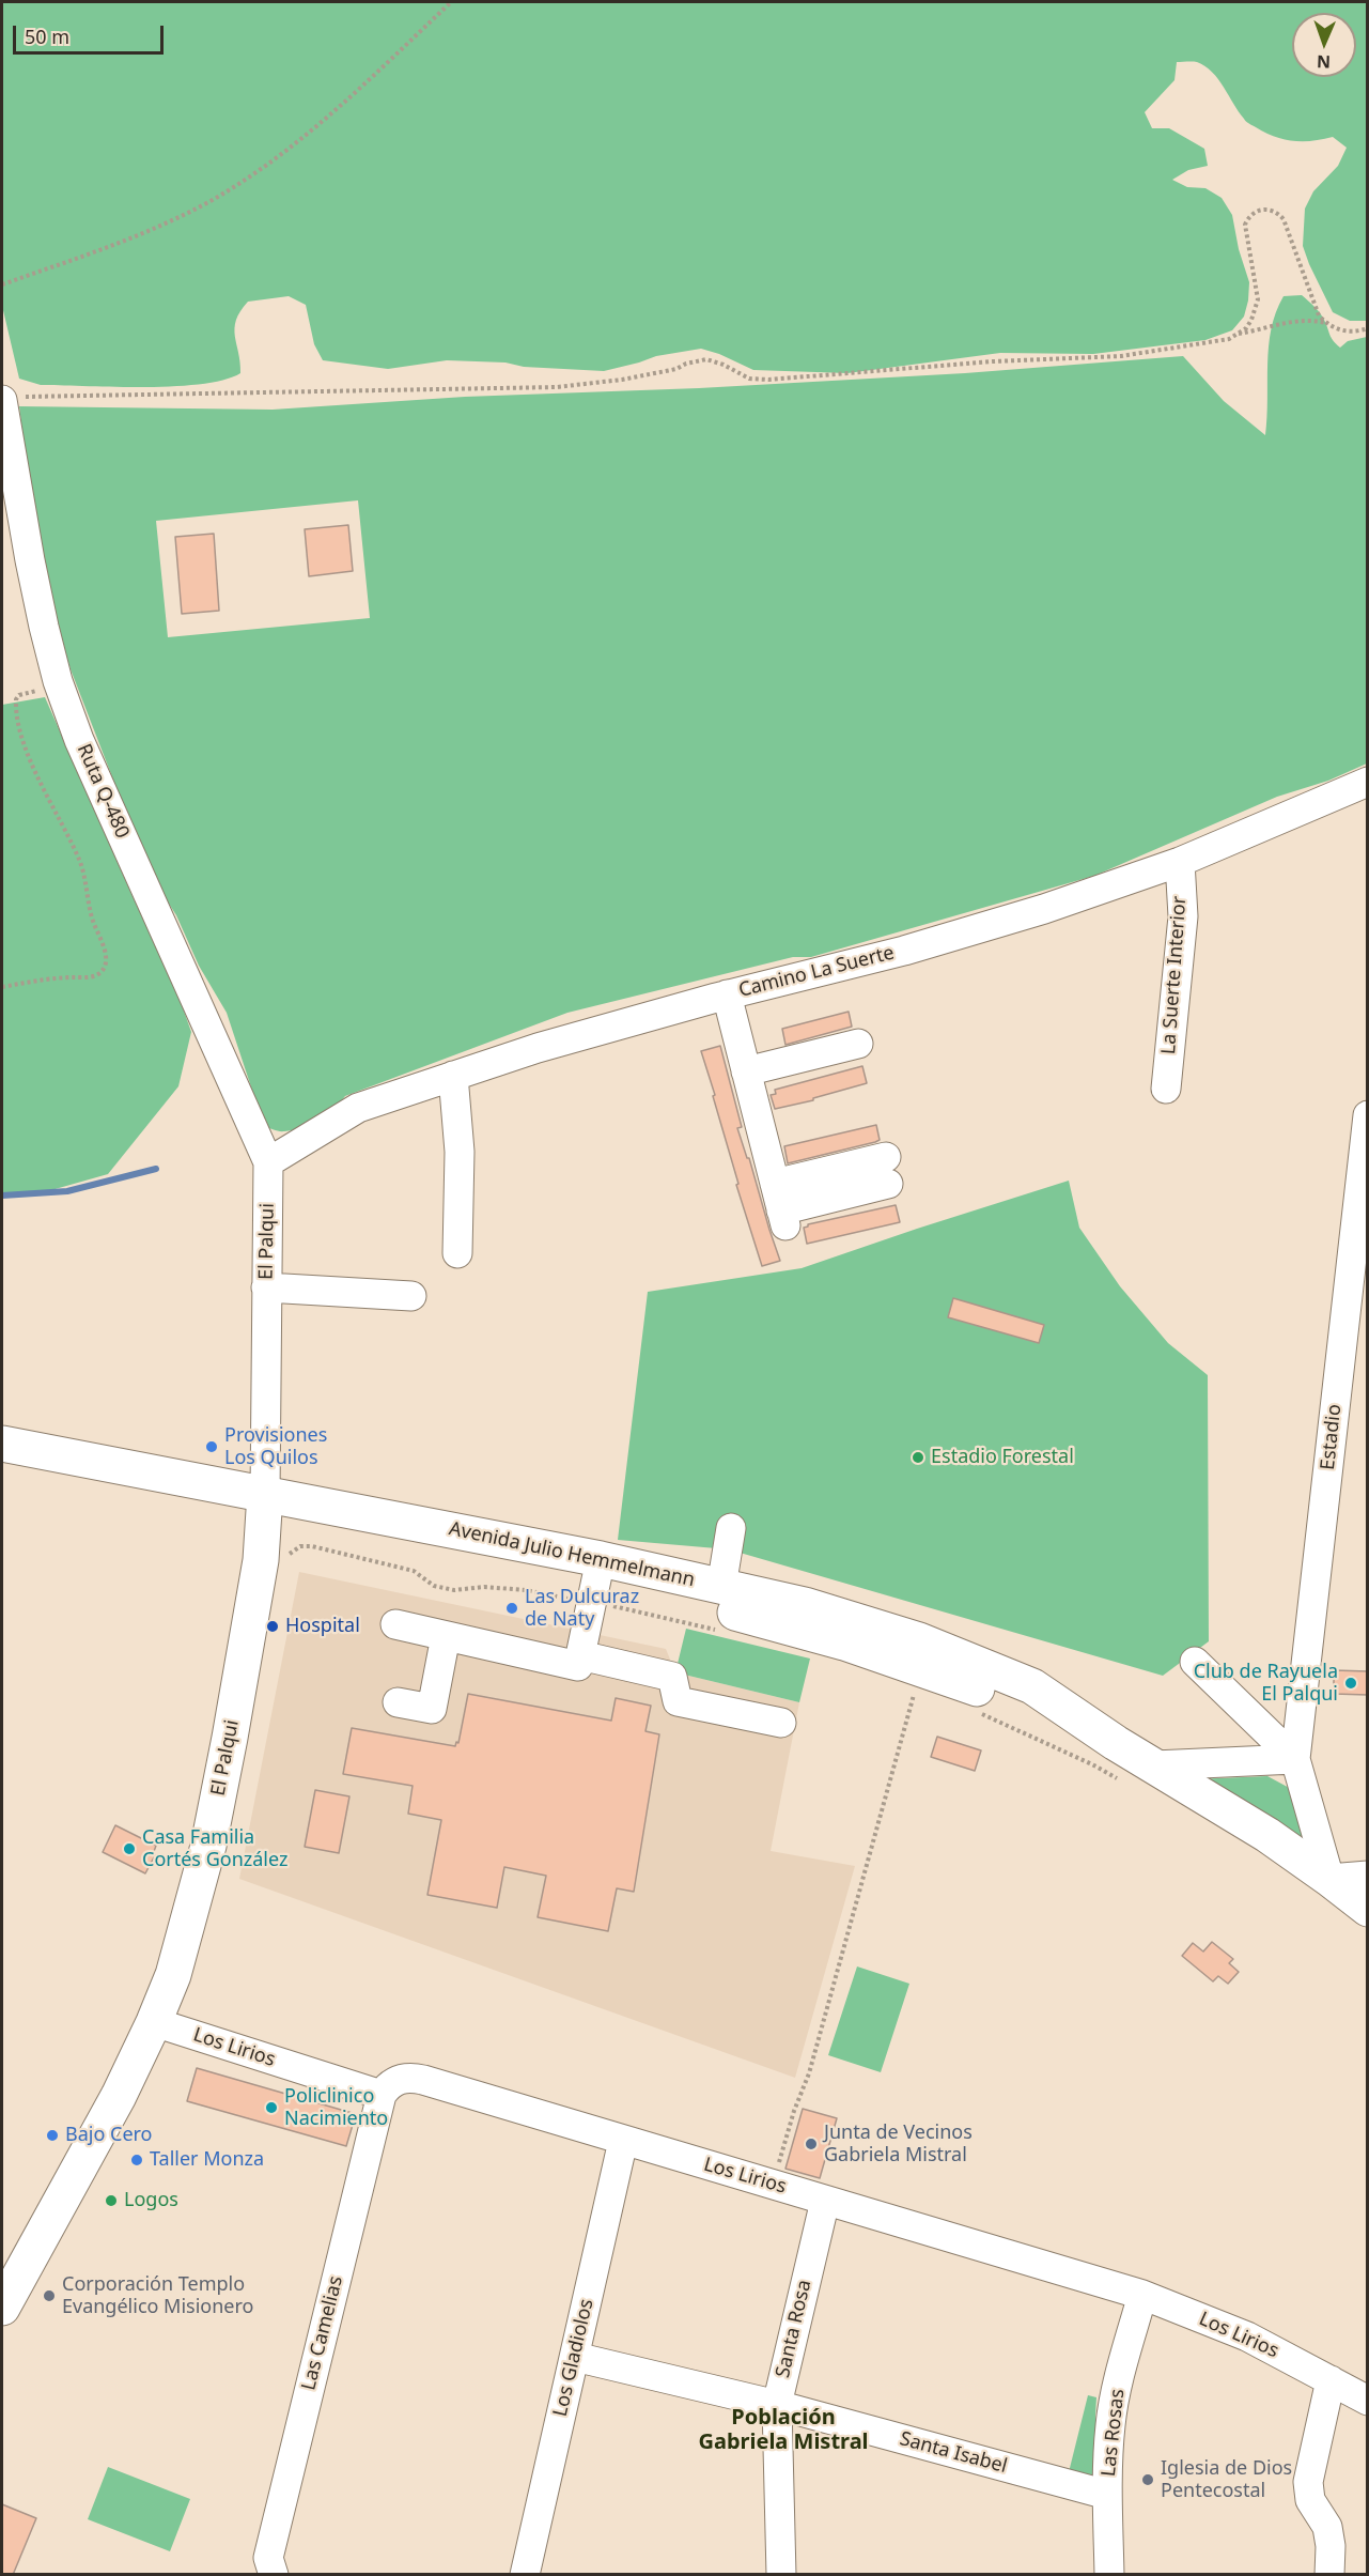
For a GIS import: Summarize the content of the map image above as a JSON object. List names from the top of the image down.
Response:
{
  "streets": {
    "main road": ["El Palqui", "Avenida Julio Hemmelmann"],
    "street": [
      "Ruta Q-480",
      "Camino La Suerte",
      "La Suerte Interior",
      "Estadio",
      "Los Lirios",
      "Santa Rosa",
      "Las Camelias",
      "Los Gladiolos",
      "Las Rosas",
      "Santa Isabel"
    ]
  },
  "crossings": [
    ["Ruta Q-480", "Camino La Suerte"],
    ["Ruta Q-480", "El Palqui"],
    ["Camino La Suerte", "La Suerte Interior"],
    ["Camino La Suerte", "El Palqui"],
    ["El Palqui", "Avenida Julio Hemmelmann"],
    ["El Palqui", "Los Lirios"],
    ["Estadio", "Avenida Julio Hemmelmann"],
    ["Los Lirios", "Santa Rosa"],
    ["Los Lirios", "Las Camelias"],
    ["Los Lirios", "Los Gladiolos"],
    ["Los Lirios", "Las Rosas"],
    ["Santa Rosa", "Santa Isabel"],
    ["Los Gladiolos", "Santa Isabel"],
    ["Las Rosas", "Santa Isabel"]
  ],
  "districts": ["Población Gabriela Mistral"],
  "places": [
    "Provisiones Los Quilos",
    "Estadio Forestal",
    "Las Dulcuraz de Naty",
    "Hospital",
    "Club de Rayuela El Palqui",
    "Casa Familia Cortés González",
    "Policlinico Nacimiento",
    "Bajo Cero",
    "Junta de Vecinos Gabriela Mistral",
    "Taller Monza",
    "Logos",
    "Corporación Templo Evangélico Misionero",
    "Iglesia de Dios Pentecostal"
  ],
  "scale_bar": "50 m",
  "north": "bottom"
}
